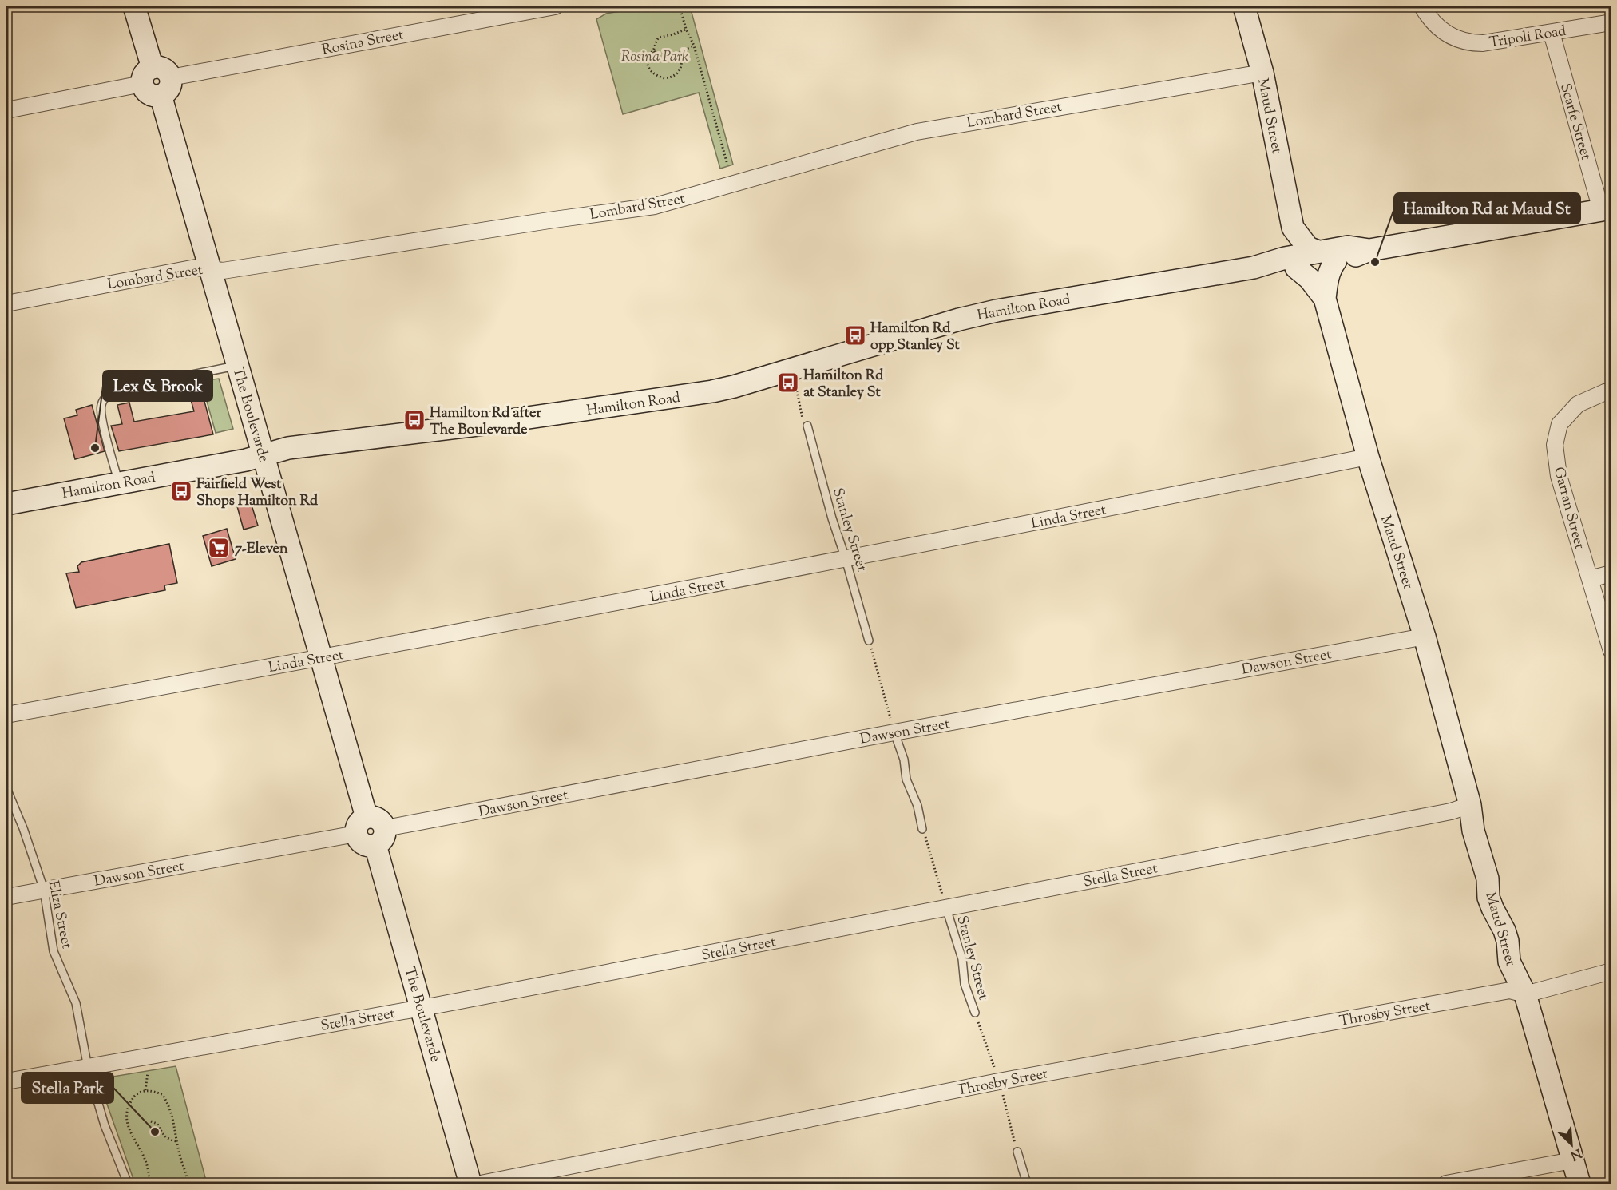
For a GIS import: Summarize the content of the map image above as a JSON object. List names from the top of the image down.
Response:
{
  "streets": {
    "street": [
      "Tripoli Road",
      "Rosina Street",
      "Lombard Street",
      "Maud Street",
      "Scarfe Street",
      "Hamilton Road",
      "The Boulevarde",
      "Garran Street",
      "Linda Street",
      "Dawson Street",
      "Stella Street",
      "Throsby Street"
    ],
    "lane": ["Stanley Street", "Eliza Street"]
  },
  "crossings": [
    ["Tripoli Road", "Scarfe Street"],
    ["Rosina Street", "The Boulevarde"],
    ["Lombard Street", "Maud Street"],
    ["Lombard Street", "The Boulevarde"],
    ["Maud Street", "Hamilton Road"],
    ["Maud Street", "Linda Street"],
    ["Maud Street", "Dawson Street"],
    ["Maud Street", "Stella Street"],
    ["Maud Street", "Throsby Street"],
    ["Scarfe Street", "Hamilton Road"],
    ["Hamilton Road", "The Boulevarde"],
    ["The Boulevarde", "Linda Street"],
    ["The Boulevarde", "Dawson Street"],
    ["The Boulevarde", "Stella Street"],
    ["Linda Street", "Stanley Street"],
    ["Stanley Street", "Stella Street"],
    ["Dawson Street", "Eliza Street"],
    ["Stella Street", "Eliza Street"]
  ],
  "parks": ["Rosina Park"],
  "places": {
    "other": ["Hamilton Rd at Maud St", "Lex & Brook", "Stella Park"],
    "bus stop": [
      "Hamilton Rd opp Stanley St",
      "Hamilton Rd at Stanley St",
      "Hamilton Rd after The Boulevarde",
      "Fairfield West Shops Hamilton Rd"
    ],
    "supermarket": ["7-Eleven"]
  },
  "north": "bottom right"
}
